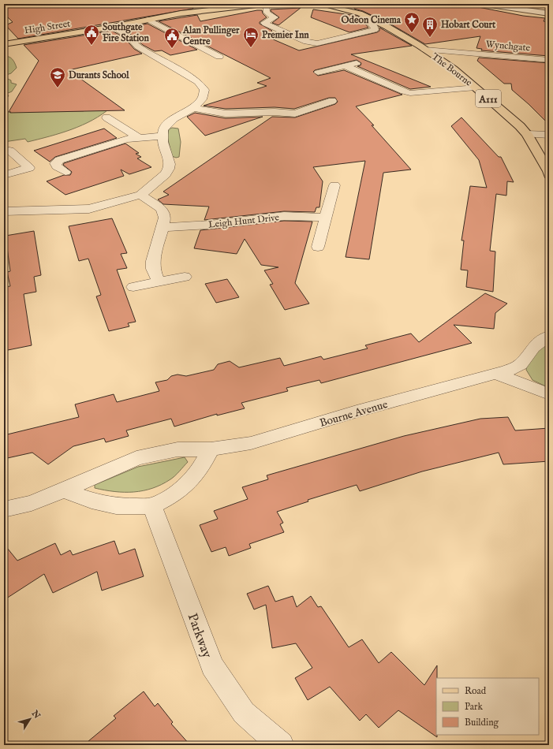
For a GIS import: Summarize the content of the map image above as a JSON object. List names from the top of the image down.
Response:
{
  "streets": {
    "main road": ["High Street", "The Bourne", "A111"],
    "street": [
      "Wynchgate",
      "Leigh Hunt Drive",
      "Bourne Avenue",
      "Parkway"
    ]
  },
  "crossings": [
    ["Wynchgate", "The Bourne"],
    ["The Bourne", "A111"]
  ],
  "places": {
    "place": ["Odeon Cinema"],
    "building": ["Hobart Court"],
    "public building": ["Southgate Fire Station", "Alan Pullinger Centre"],
    "hotel": ["Premier Inn"],
    "school or university": ["Durants School"]
  },
  "legend": ["Road", "Park", "Building"],
  "north": "top right"
}
